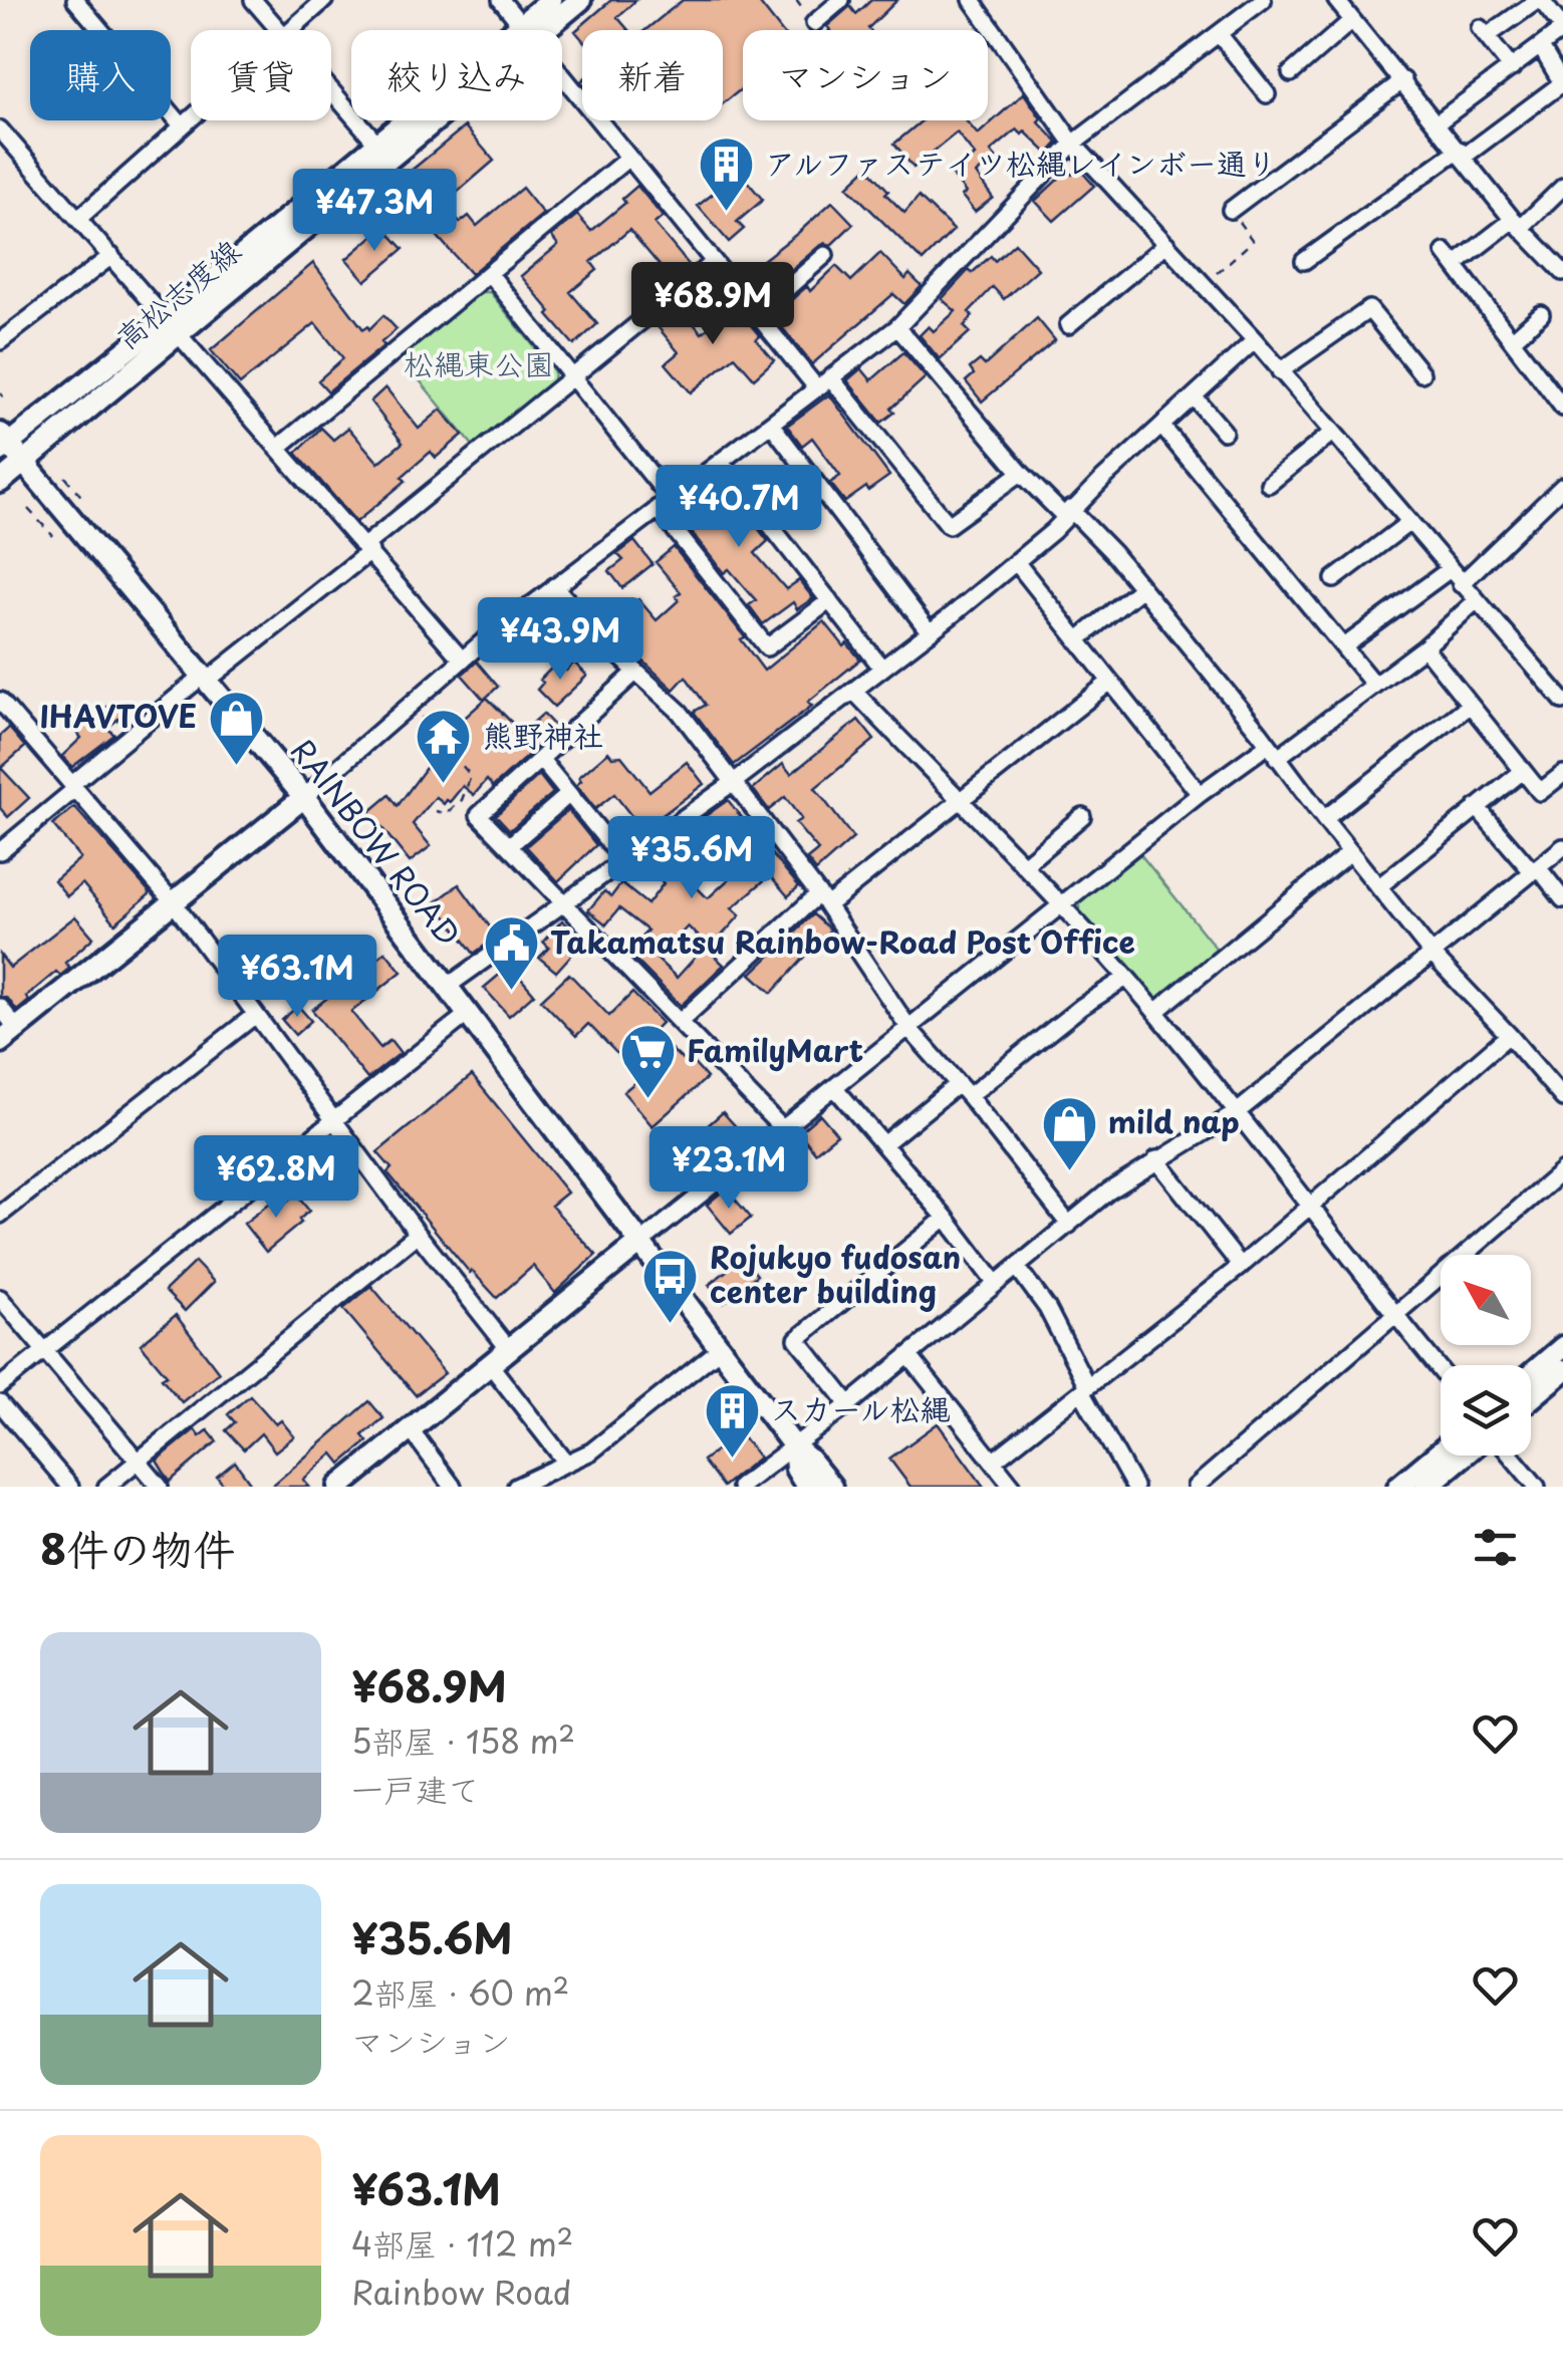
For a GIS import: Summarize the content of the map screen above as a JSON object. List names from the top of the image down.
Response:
{
  "streets": {
    "street": ["高松志度線", "RAINBOW ROAD"]
  },
  "crossings": [
    ["高松志度線", "RAINBOW ROAD"]
  ],
  "parks": ["松縄東公園"],
  "places": {
    "building": ["アルファステイツ松縄レインボー通り", "スカール松縄"],
    "shop": ["IHAVTOVE", "mild nap"],
    "temple": ["熊野神社"],
    "public building": ["Takamatsu Rainbow-Road Post Office"],
    "supermarket": ["FamilyMart"],
    "bus stop": ["Rojukyo fudosan center building"]
  },
  "north": "top left",
  "page": {
    "chip": [
      "購入",
      "賃貸",
      "絞り込み",
      "新着",
      "マンション"
    ],
    "price": [
      "¥47.3M",
      "¥68.9M",
      "¥40.7M",
      "¥43.9M",
      "¥35.6M",
      "¥63.1M",
      "¥23.1M",
      "¥62.8M"
    ],
    "heading": "8件の物件",
    "list": [
      {
        "name": "¥68.9M",
        "note": "5部屋 · 158 m² · 一戸建て"
      },
      {
        "name": "¥35.6M",
        "note": "2部屋 · 60 m² · マンション"
      },
      {
        "name": "¥63.1M",
        "note": "4部屋 · 112 m² · Rainbow Road"
      }
    ]
  }
}
